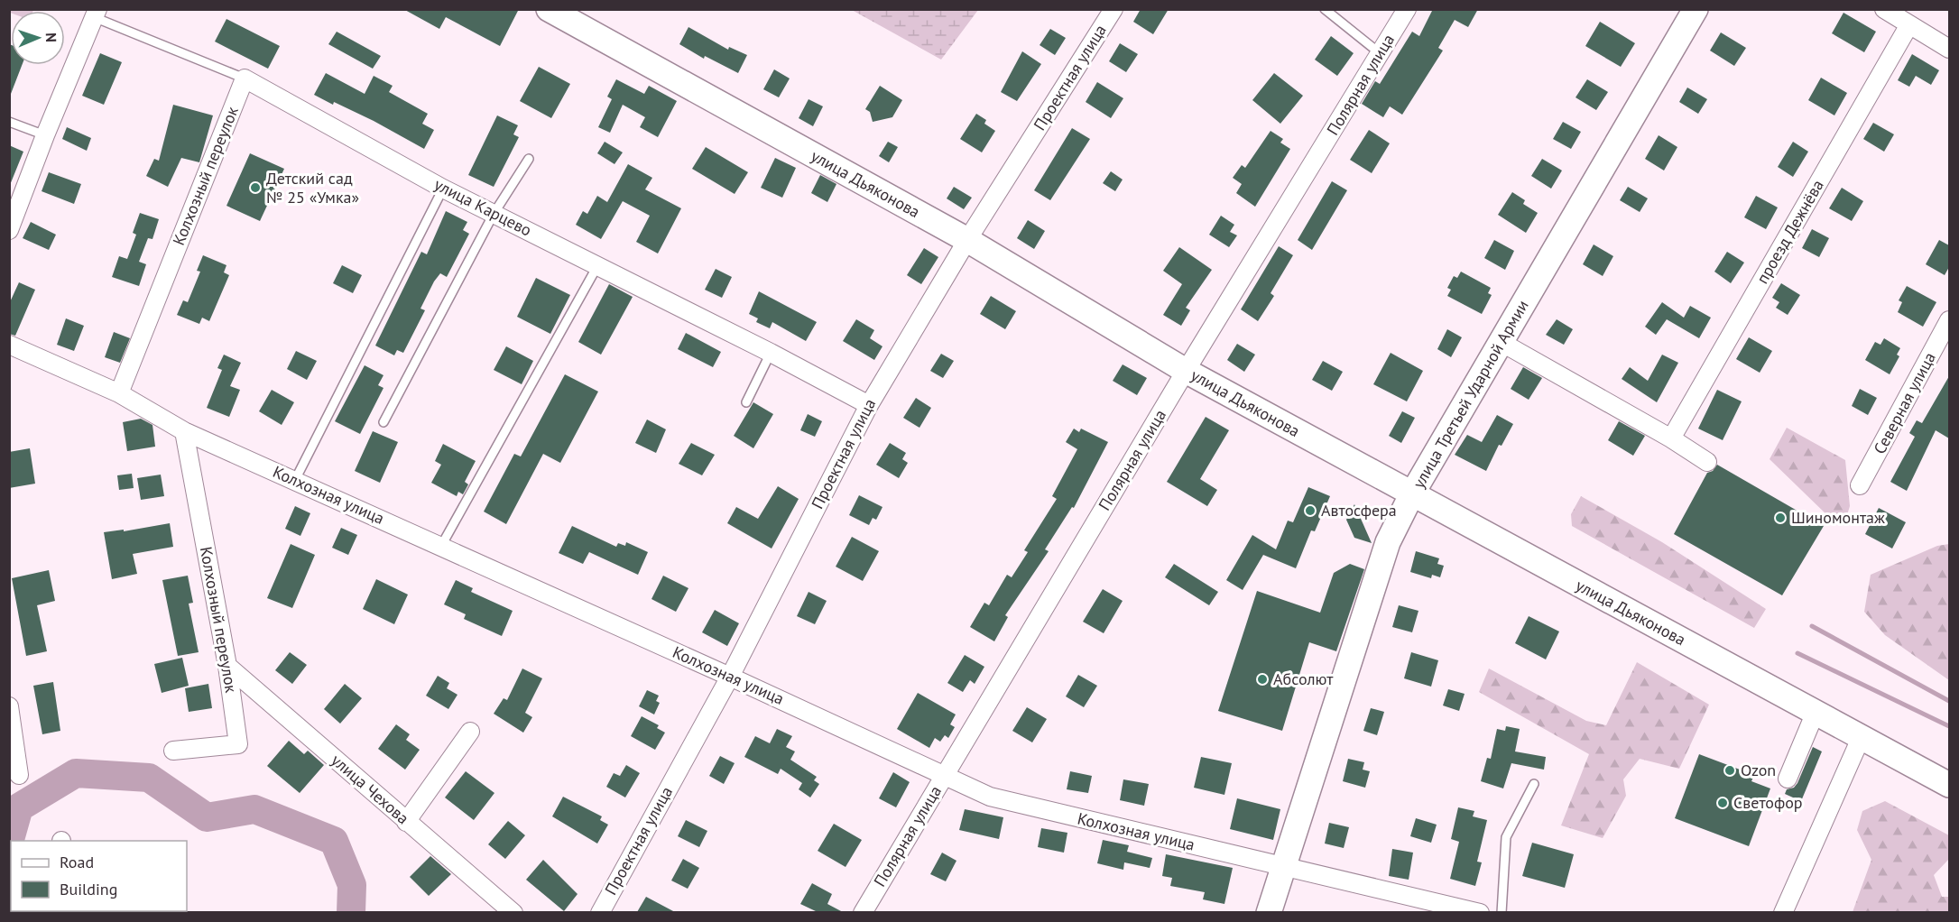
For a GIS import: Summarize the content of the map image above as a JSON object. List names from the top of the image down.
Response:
{
  "streets": {
    "main road": ["улица Дьяконова", "улица Третьей Ударной Армии"],
    "street": [
      "Проектная улица",
      "Полярная улица",
      "Колхозный переулок",
      "улица Карцево",
      "проезд Дежнёва",
      "Северная улица",
      "Колхозная улица",
      "улица Чехова"
    ]
  },
  "crossings": [
    ["Проектная улица", "улица Дьяконова"],
    ["Проектная улица", "улица Карцево"],
    ["Проектная улица", "Колхозная улица"],
    ["Полярная улица", "улица Дьяконова"],
    ["Полярная улица", "Колхозная улица"],
    ["Колхозный переулок", "улица Карцево"],
    ["Колхозный переулок", "Колхозная улица"],
    ["Колхозный переулок", "улица Чехова"],
    ["улица Дьяконова", "улица Третьей Ударной Армии"],
    ["улица Третьей Ударной Армии", "Колхозная улица"]
  ],
  "places": [
    "Детский сад № 25 «Умка»",
    "Автосфера",
    "Шиномонтаж",
    "Абсолют",
    "Ozon",
    "Светофор"
  ],
  "legend": ["Road", "Building"],
  "north": "right"
}
